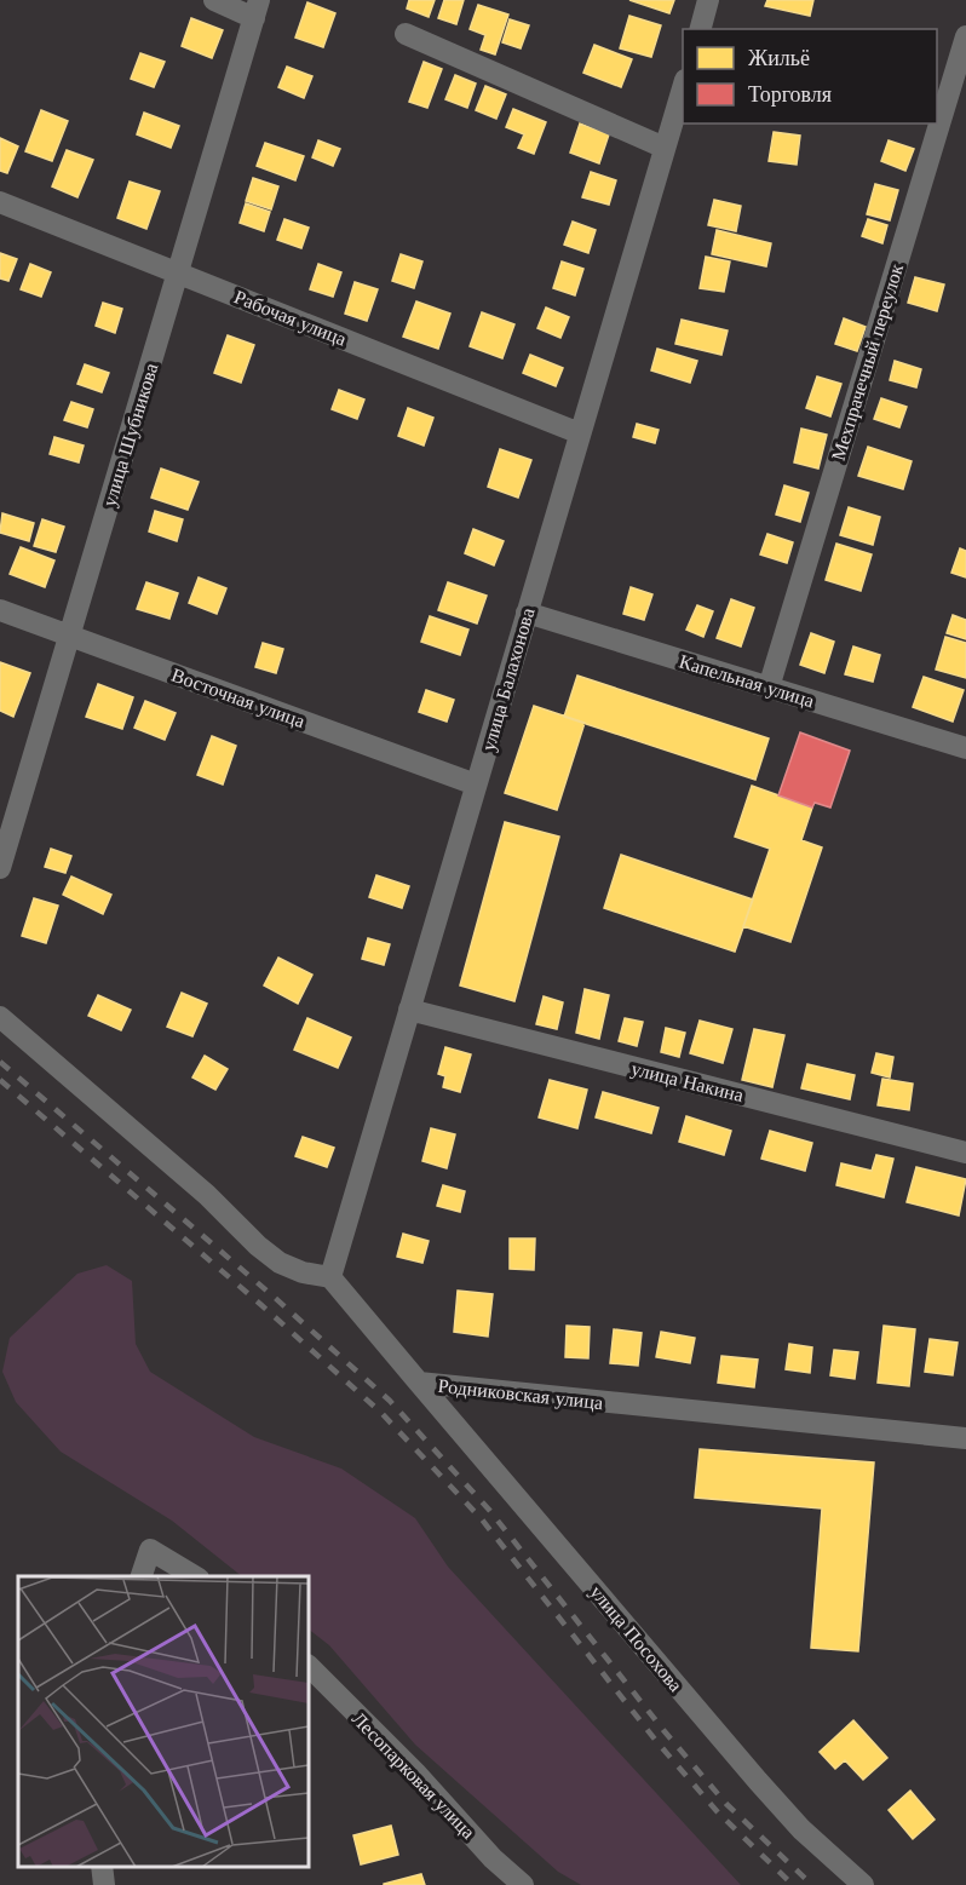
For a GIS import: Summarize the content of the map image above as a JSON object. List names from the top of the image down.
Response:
{
  "streets": {
    "street": [
      "Рабочая улица",
      "Мехпрачечный переулок",
      "улица Шубникова",
      "улица Балахонова",
      "Капельная улица",
      "Восточная улица",
      "улица Накина",
      "Родниковская улица",
      "улица Посохова",
      "Лесопарковая улица"
    ]
  },
  "crossings": [
    ["Рабочая улица", "улица Шубникова"],
    ["Рабочая улица", "улица Балахонова"],
    ["Мехпрачечный переулок", "Капельная улица"],
    ["улица Шубникова", "Восточная улица"],
    ["улица Балахонова", "Капельная улица"],
    ["улица Балахонова", "Восточная улица"],
    ["улица Балахонова", "улица Накина"],
    ["улица Балахонова", "Родниковская улица"],
    ["Родниковская улица", "улица Посохова"]
  ],
  "legend": ["Жильё", "Торговля"]
}
